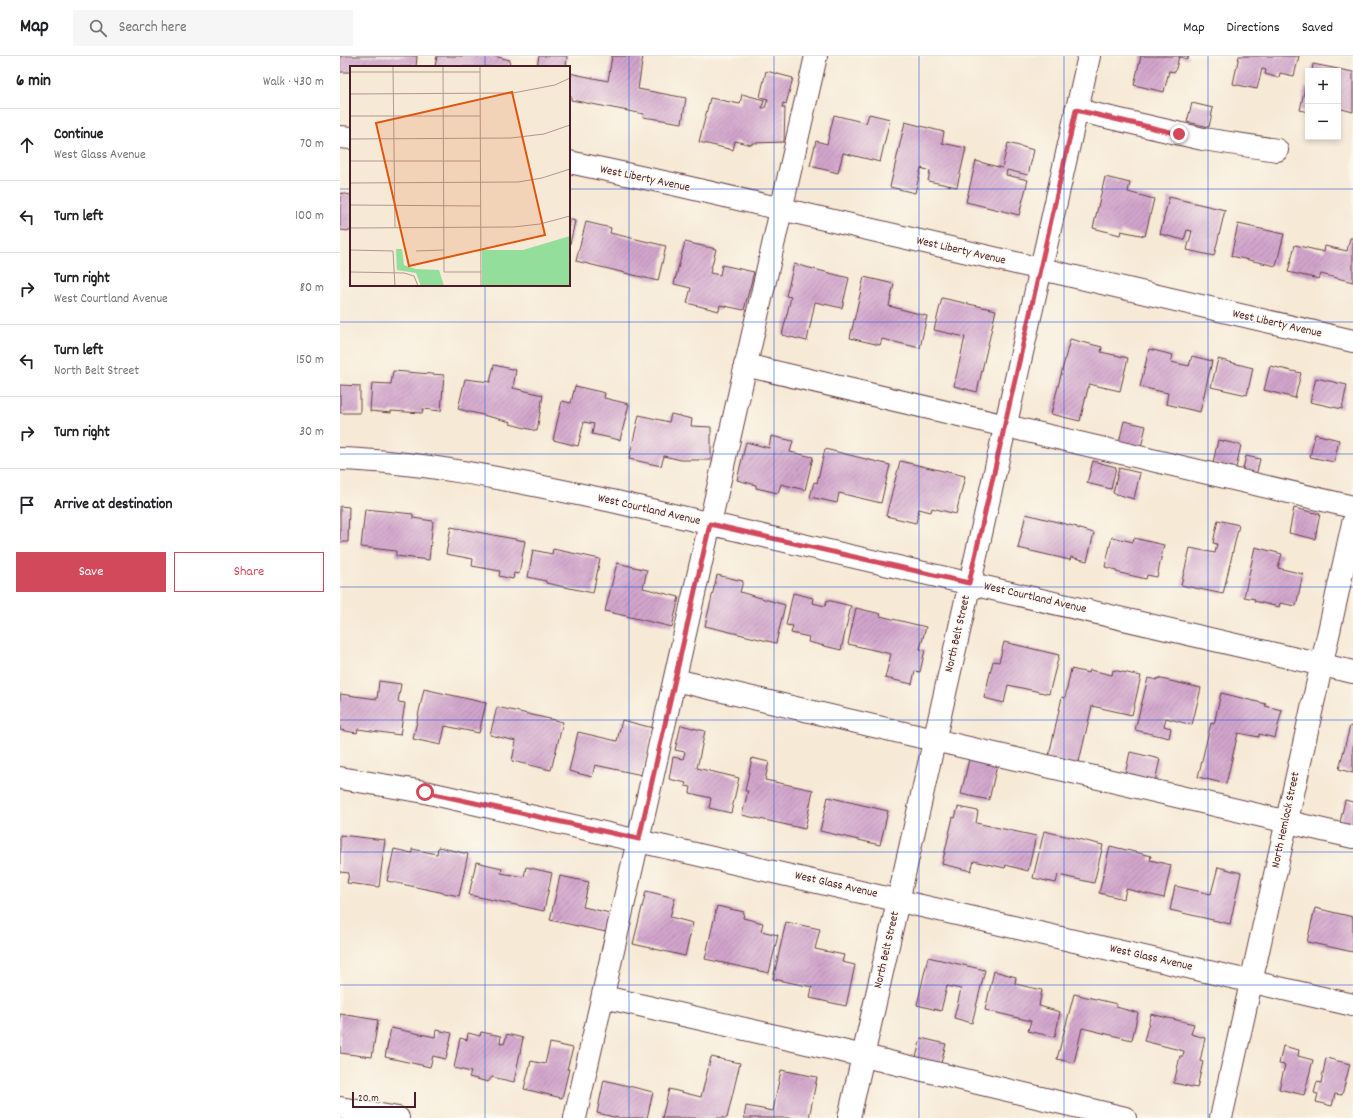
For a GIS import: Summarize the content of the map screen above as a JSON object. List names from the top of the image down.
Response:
{
  "streets": {
    "street": [
      "West Liberty Avenue",
      "West Courtland Avenue",
      "North Belt Street",
      "North Hemlock Street",
      "West Glass Avenue"
    ]
  },
  "crossings": [
    ["West Liberty Avenue", "North Belt Street"],
    ["West Courtland Avenue", "North Belt Street"],
    ["West Courtland Avenue", "North Hemlock Street"],
    ["North Belt Street", "West Glass Avenue"],
    ["North Hemlock Street", "West Glass Avenue"]
  ],
  "scale_bar": "20 m",
  "page": {
    "header": "Map",
    "search": "Search here",
    "nav": ["Map", "Directions", "Saved"],
    "heading": ["6 min", "Walk · 430 m"],
    "map_buttons": ["+", "−"],
    "list": [
      ["Continue", "West Glass Avenue", "70 m"],
      ["Turn left", "100 m"],
      ["Turn right", "West Courtland Avenue", "80 m"],
      ["Turn left", "North Belt Street", "150 m"],
      ["Turn right", "30 m"],
      "Arrive at destination"
    ],
    "buttons": ["Save", "Share"],
    "scale": "20 m"
  }
}
